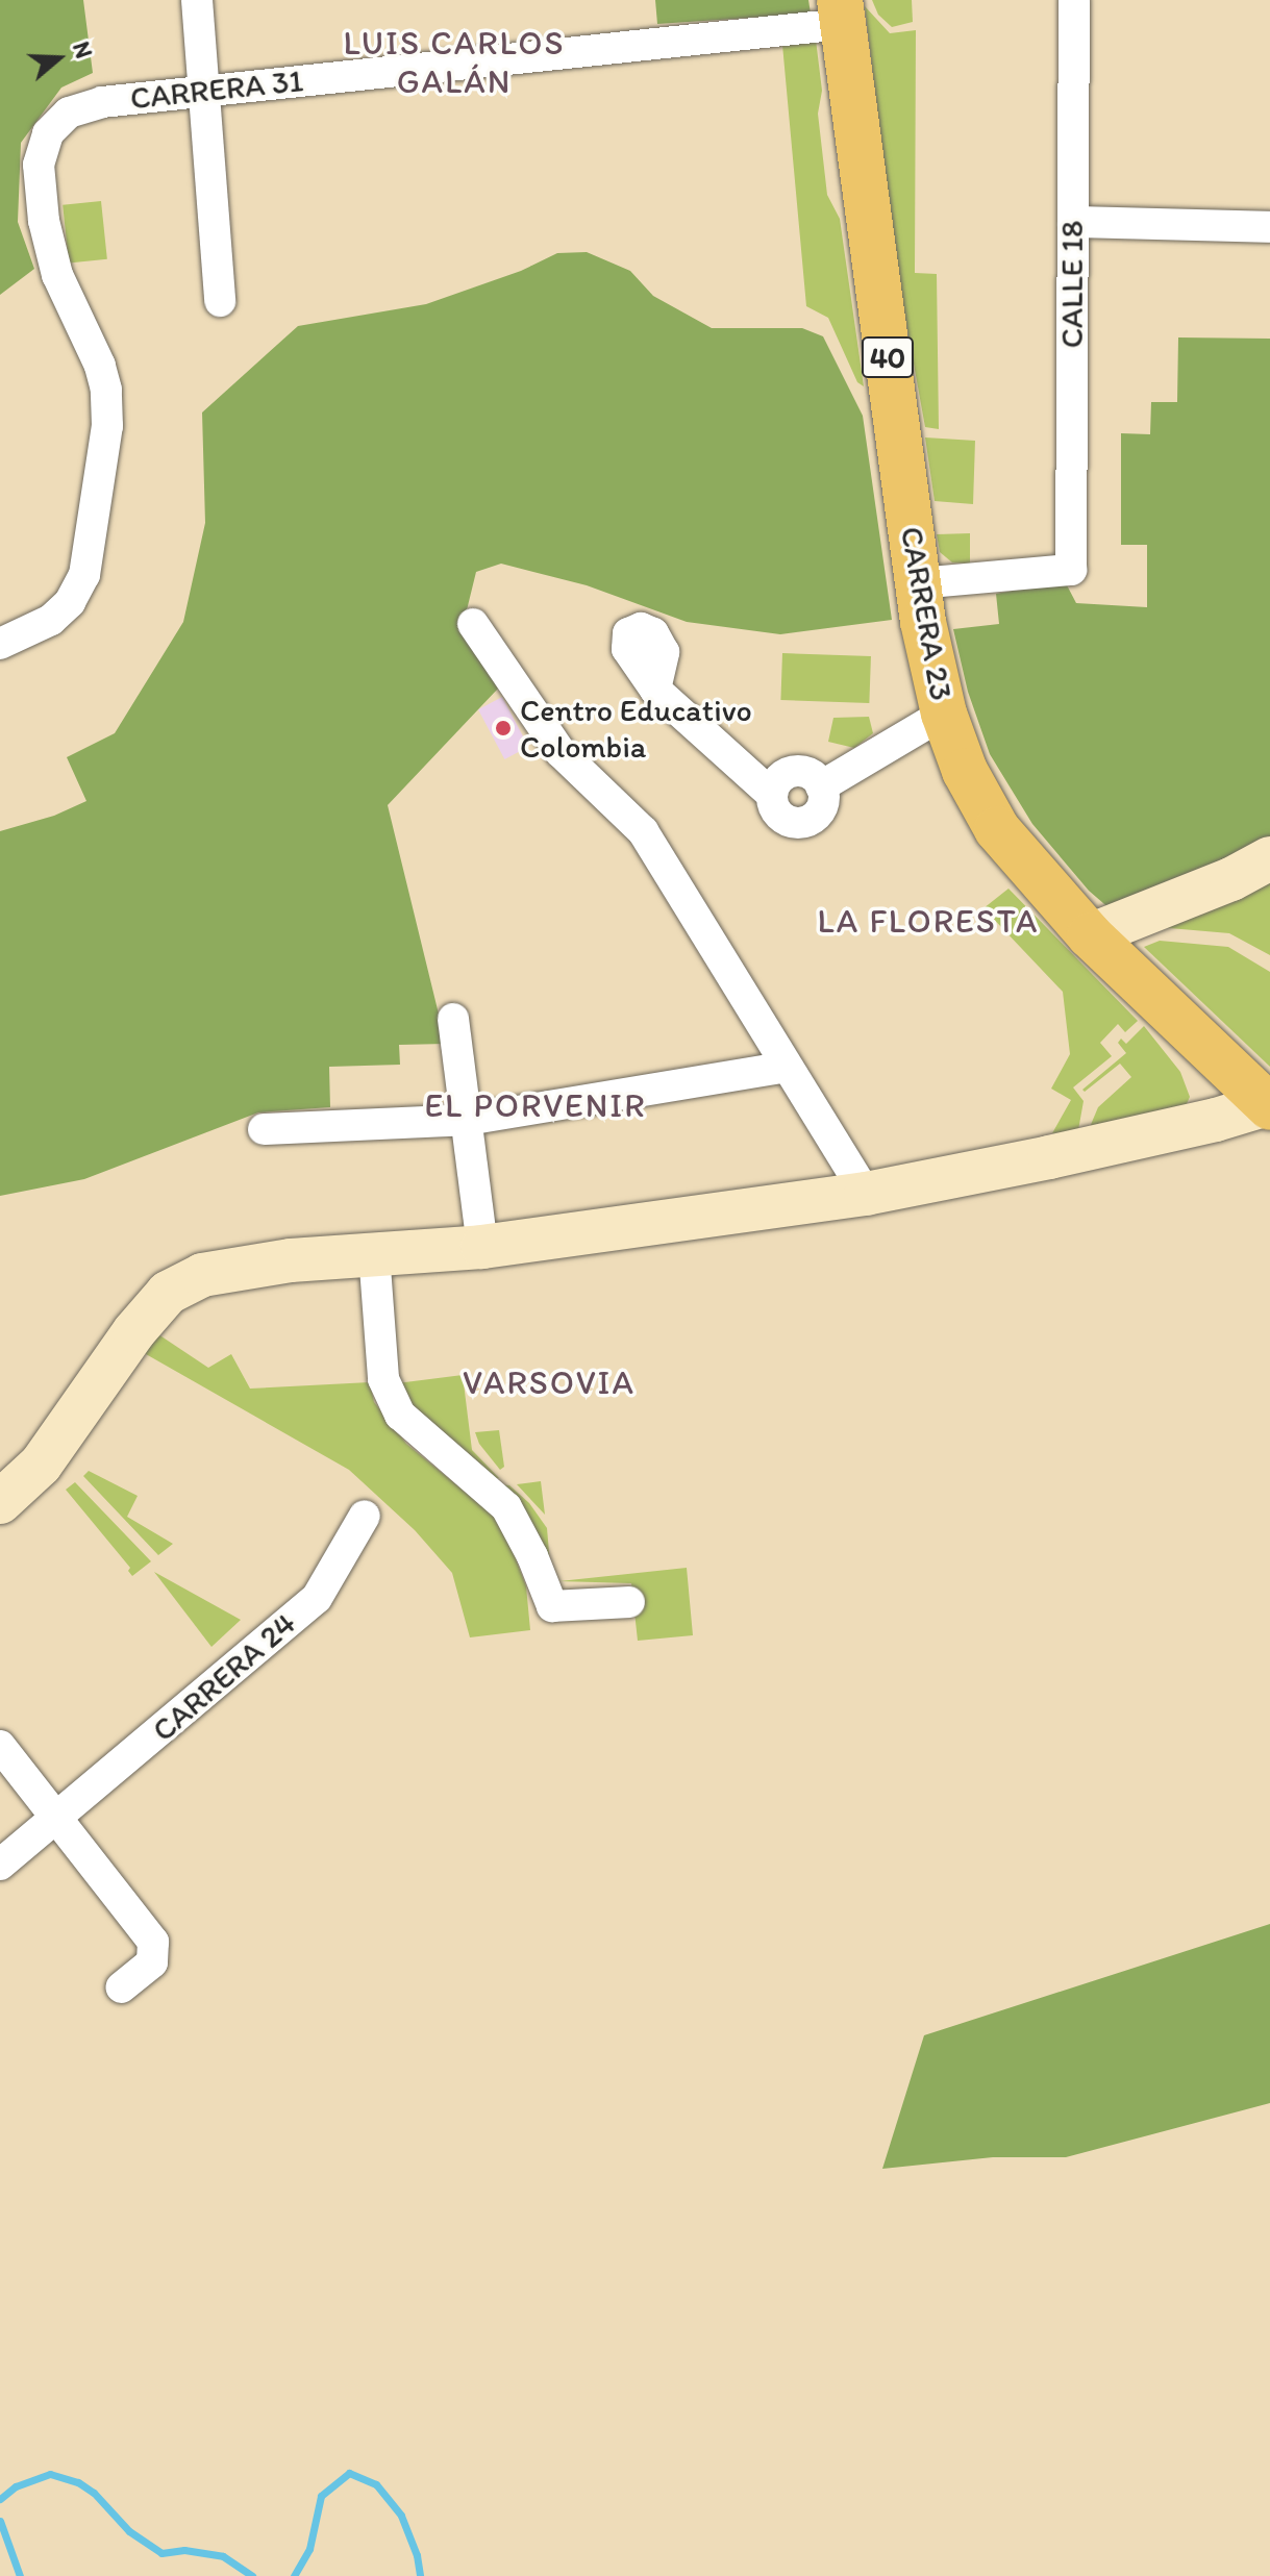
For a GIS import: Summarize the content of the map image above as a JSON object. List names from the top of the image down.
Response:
{
  "streets": {
    "highway": ["40", "CARRERA 23"],
    "street": ["CARRERA 31", "CALLE 18", "CARRERA 24"]
  },
  "crossings": [
    ["CARRERA 31", "CARRERA 23"],
    ["CALLE 18", "CARRERA 23"]
  ],
  "districts": [
    "LUIS CARLOS GALÁN",
    "LA FLORESTA",
    "EL PORVENIR",
    "VARSOVIA"
  ],
  "places": ["Centro Educativo Colombia"],
  "north": "right"
}
